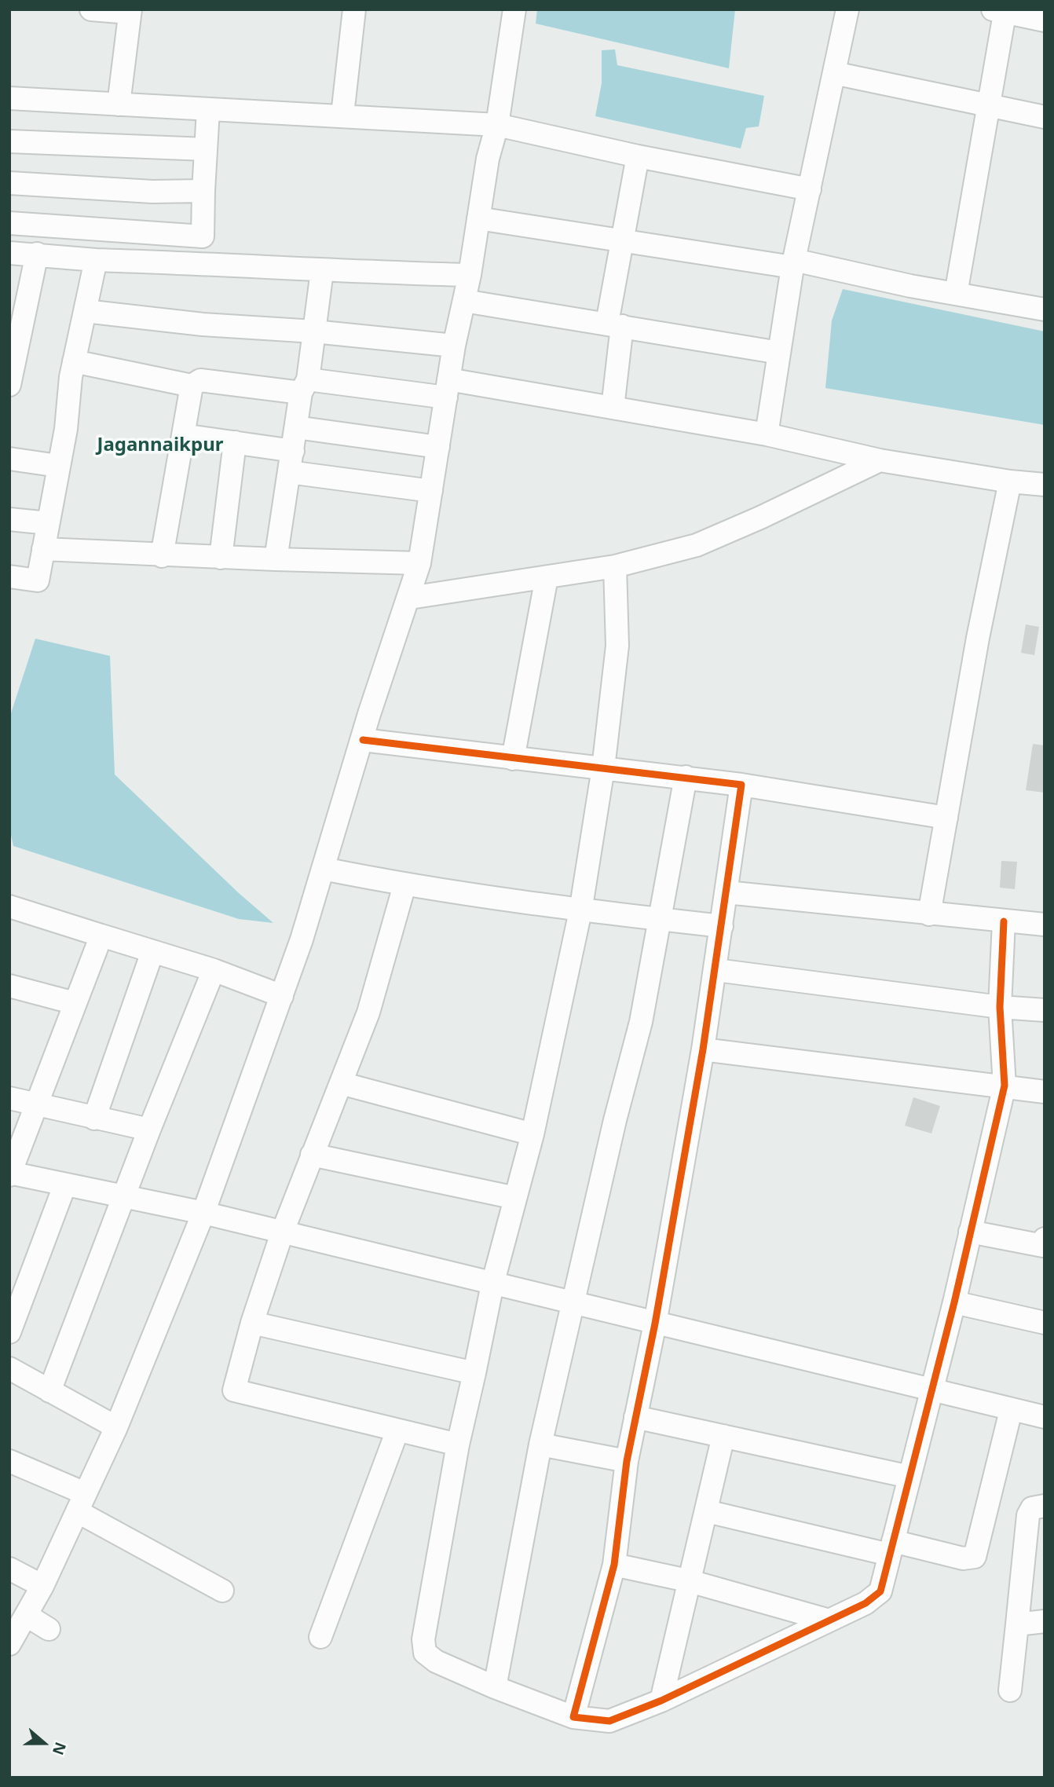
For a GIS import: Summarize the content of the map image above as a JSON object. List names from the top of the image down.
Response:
{
  "districts": ["Jagannaikpur"],
  "north": "right"
}
